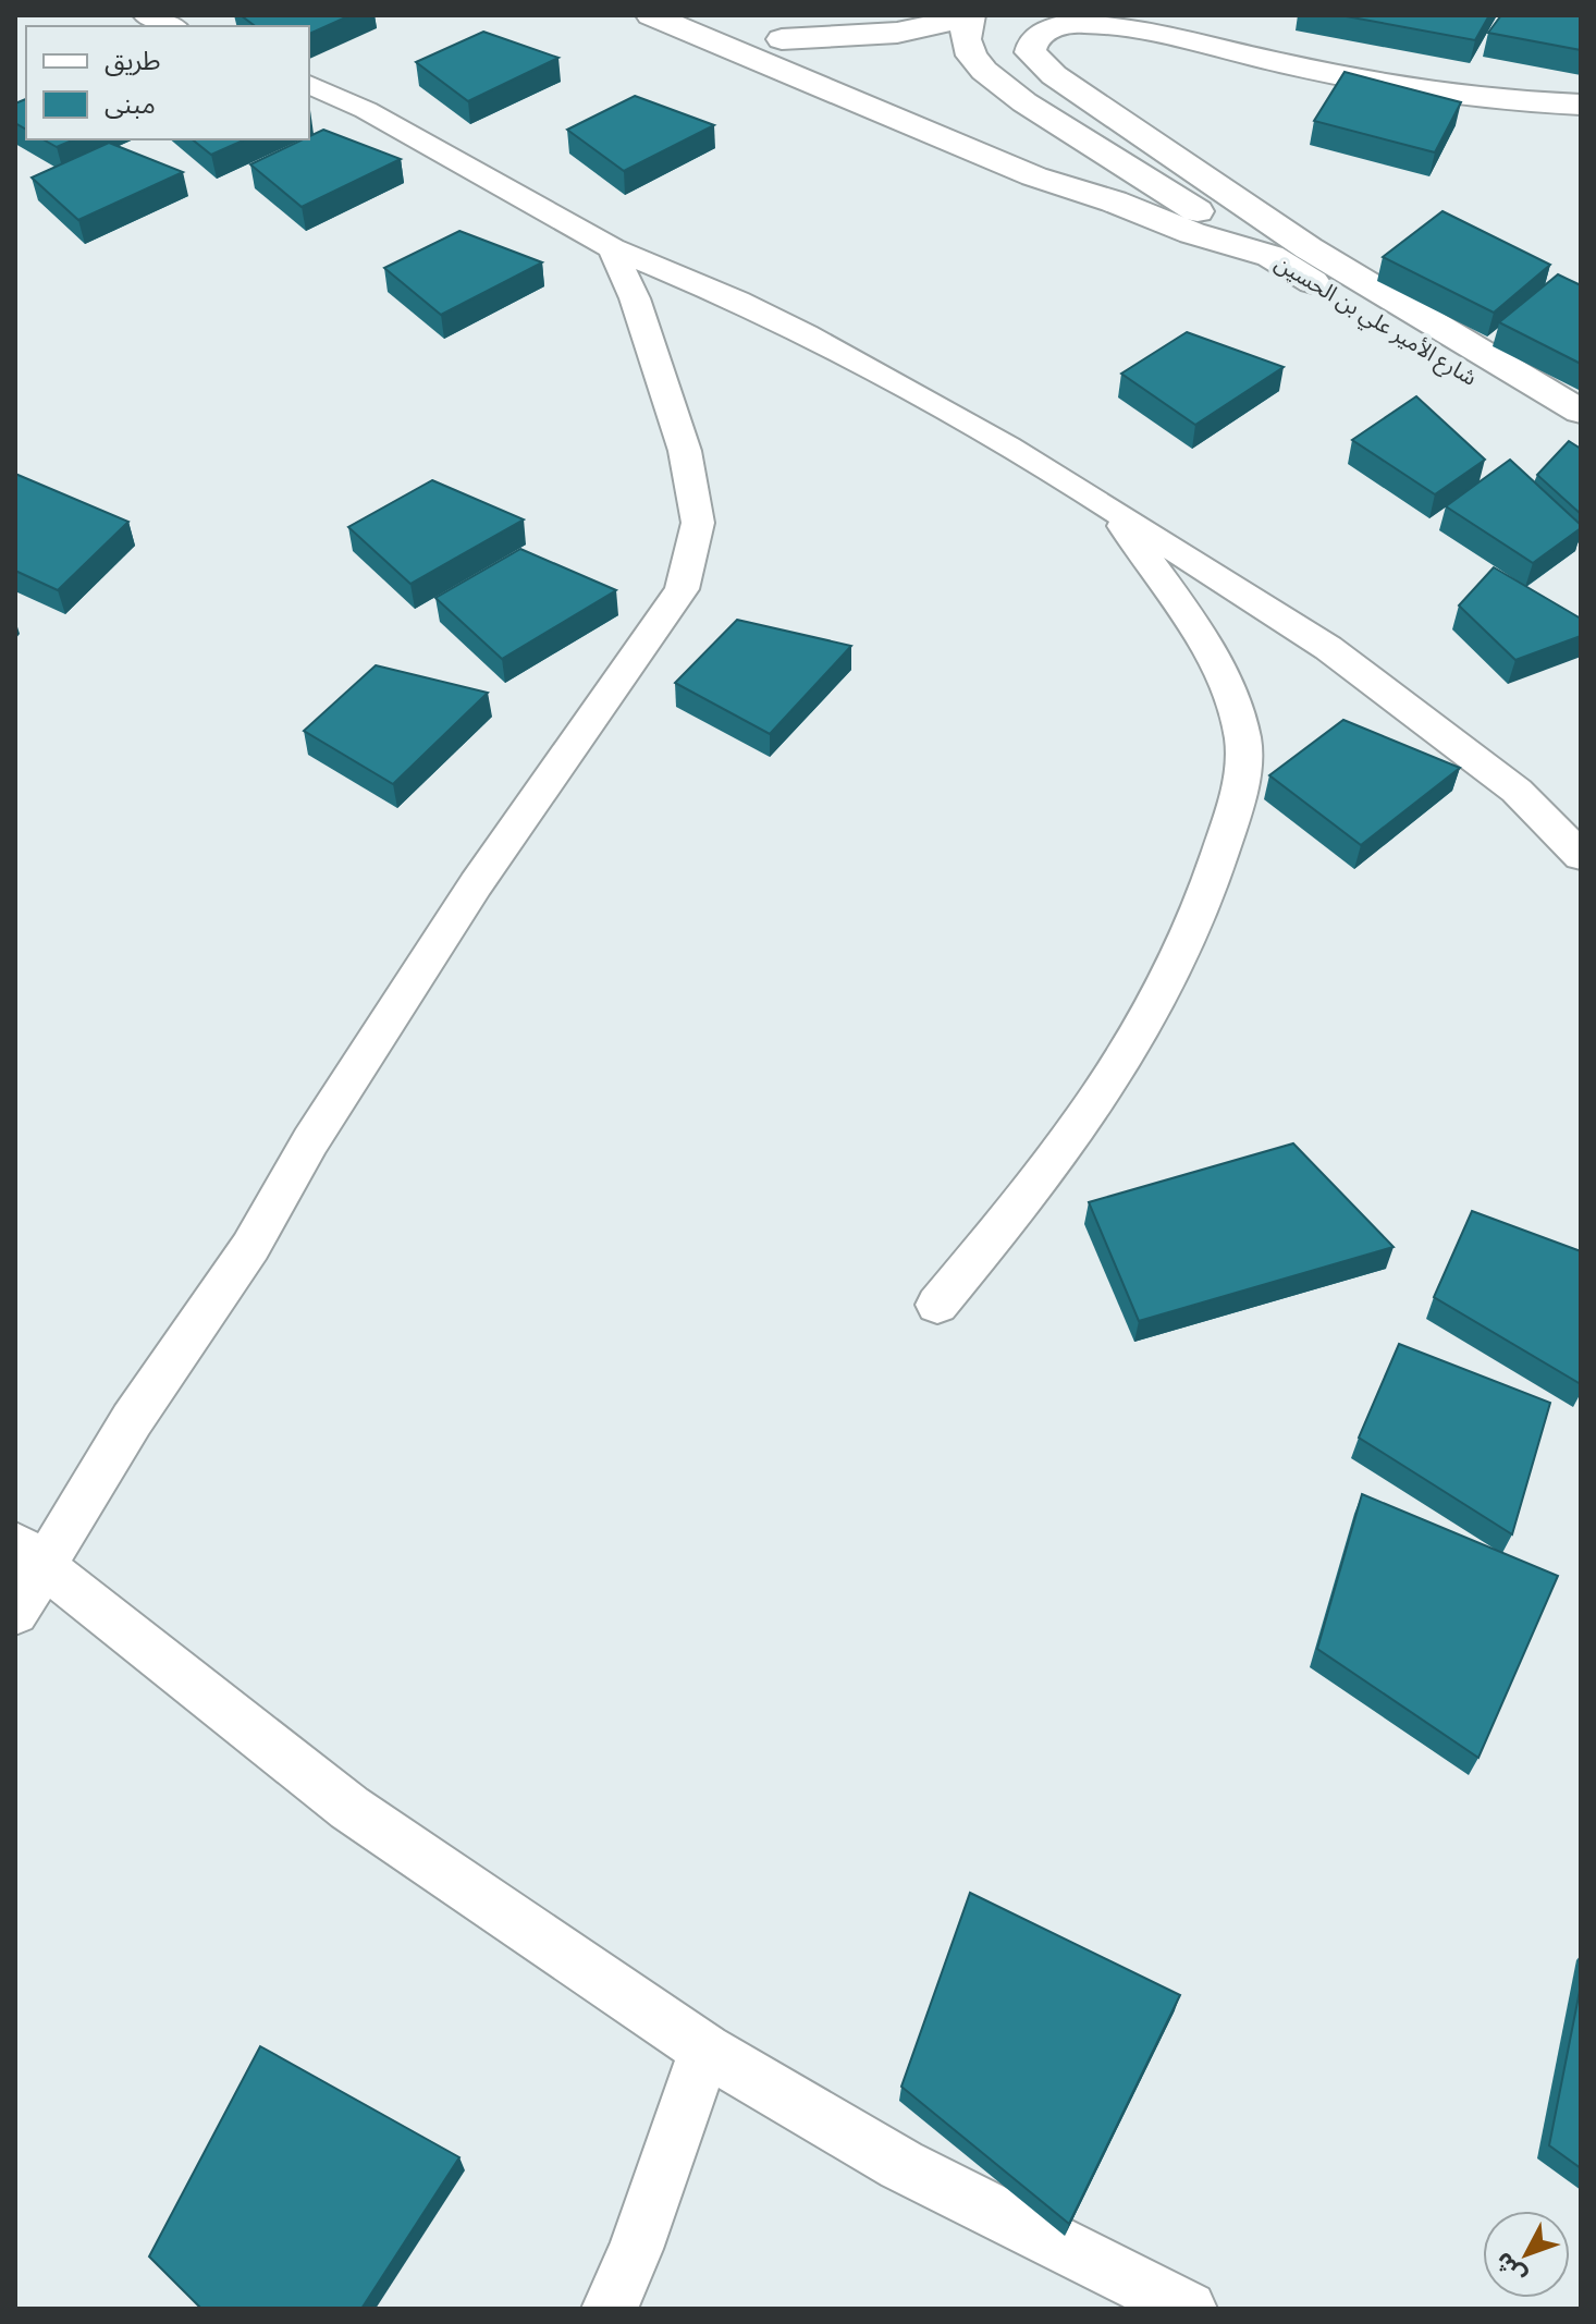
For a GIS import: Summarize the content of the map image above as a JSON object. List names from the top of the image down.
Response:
{
  "streets": {
    "street": ["شارع الأمير علي بن الحسين"]
  },
  "legend": ["طريق", "مبنى"],
  "north": "bottom left"
}
